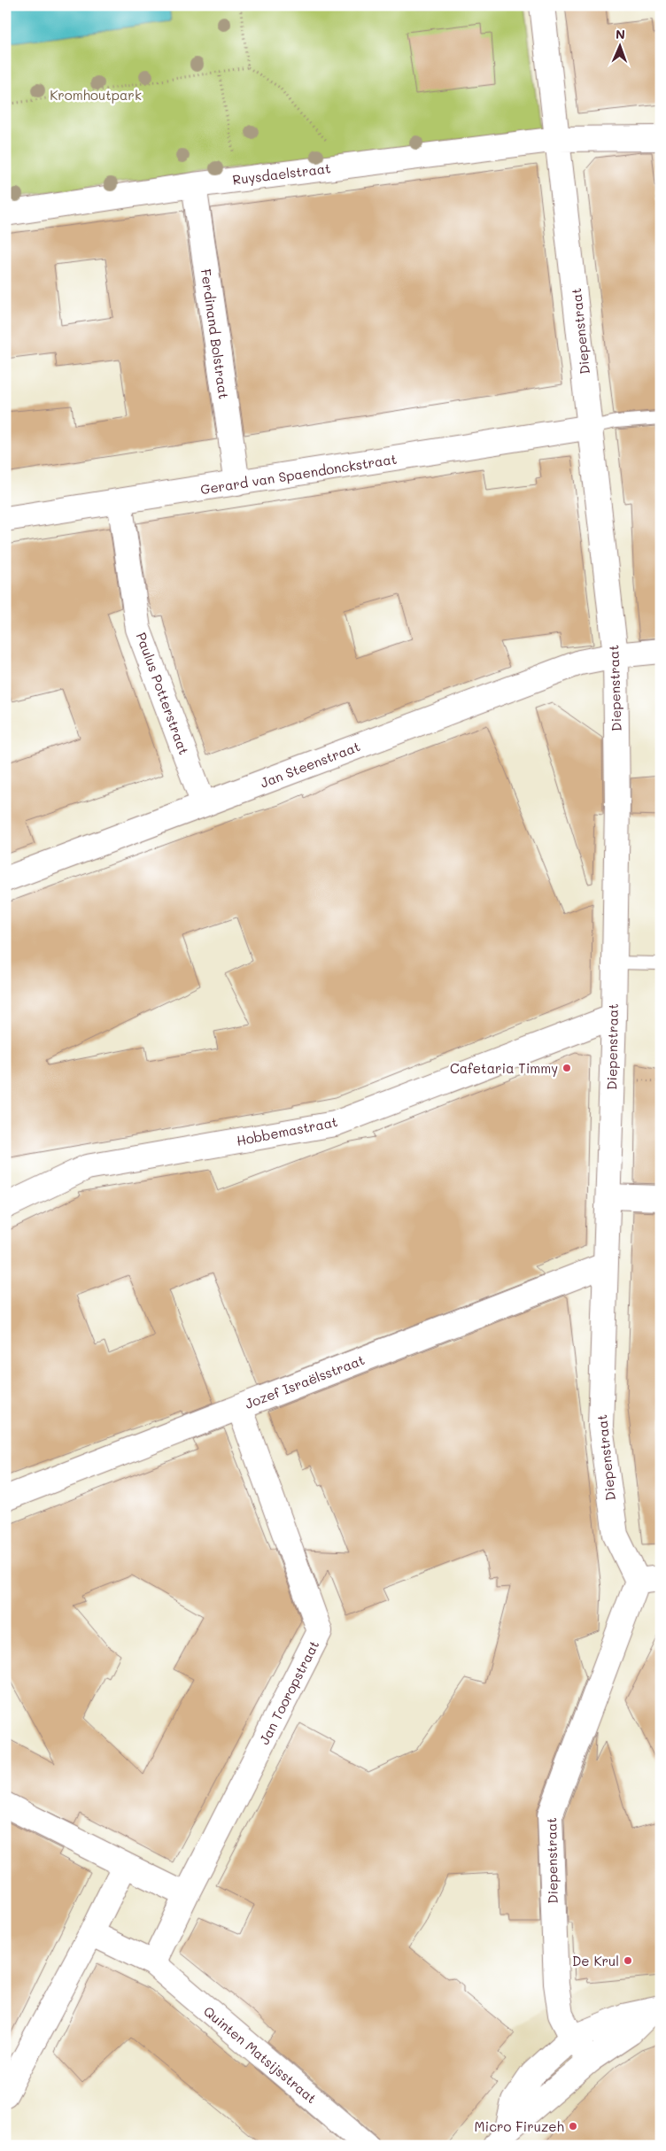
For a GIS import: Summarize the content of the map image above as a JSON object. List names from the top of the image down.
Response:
{
  "streets": {
    "street": [
      "Ruysdaelstraat",
      "Diepenstraat",
      "Ferdinand Bolstraat",
      "Gerard van Spaendonckstraat",
      "Paulus Potterstraat",
      "Jan Steenstraat",
      "Hobbemastraat",
      "Jozef Israëlsstraat",
      "Jan Tooropstraat",
      "Quinten Matsijsstraat"
    ]
  },
  "crossings": [
    ["Ruysdaelstraat", "Diepenstraat"],
    ["Ruysdaelstraat", "Ferdinand Bolstraat"],
    ["Diepenstraat", "Gerard van Spaendonckstraat"],
    ["Diepenstraat", "Jan Steenstraat"],
    ["Diepenstraat", "Hobbemastraat"],
    ["Diepenstraat", "Jozef Israëlsstraat"],
    ["Ferdinand Bolstraat", "Gerard van Spaendonckstraat"],
    ["Gerard van Spaendonckstraat", "Paulus Potterstraat"],
    ["Paulus Potterstraat", "Jan Steenstraat"],
    ["Jozef Israëlsstraat", "Jan Tooropstraat"],
    ["Jan Tooropstraat", "Quinten Matsijsstraat"]
  ],
  "parks": ["Kromhoutpark"],
  "places": ["Cafetaria Timmy", "De Krul", "Micro Firuzeh"],
  "north": "top"
}
